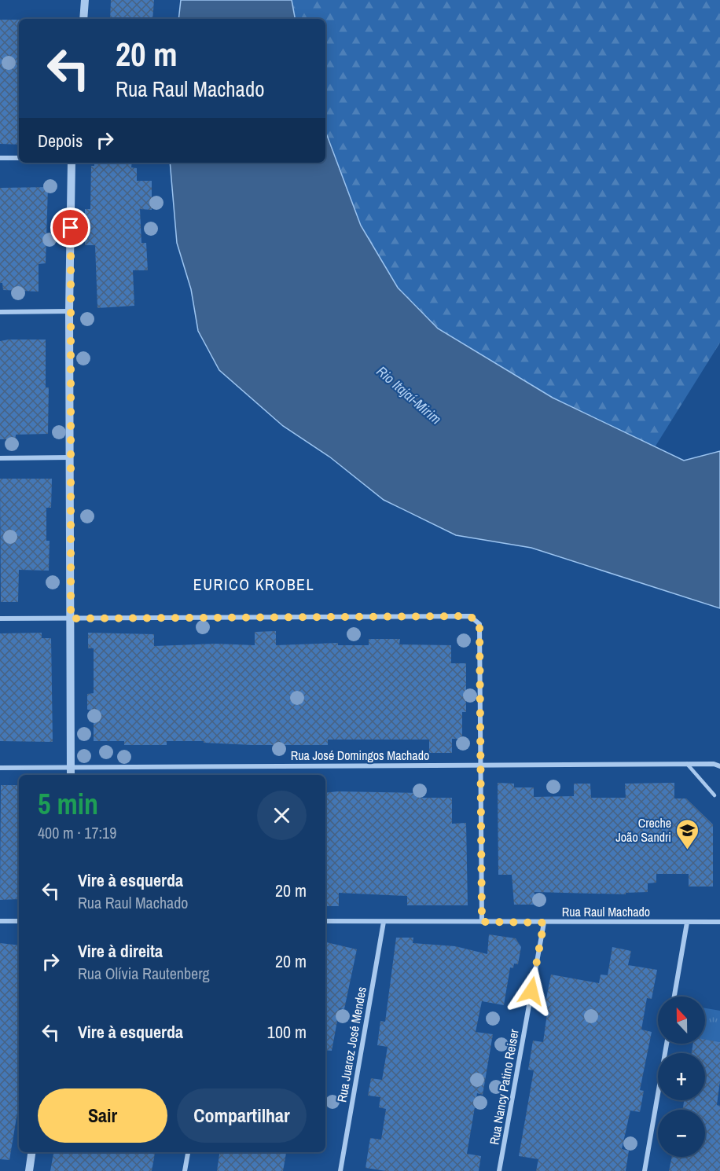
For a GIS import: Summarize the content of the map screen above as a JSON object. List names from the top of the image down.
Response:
{
  "streets": {
    "street": [
      "Rua José Domingos Machado",
      "Rua Raul Machado",
      "Rua Juarez José Mendes",
      "Rua Nancy Patino Reiser"
    ]
  },
  "crossings": [
    ["Rua Raul Machado", "Rua Juarez José Mendes"],
    ["Rua Raul Machado", "Rua Nancy Patino Reiser"]
  ],
  "districts": ["EURICO KROBEL"],
  "water": ["Rio Itajaí-Mirim"],
  "places": {
    "school or university": ["Creche João Sandri"]
  },
  "north": "top",
  "page": {
    "turn": ["20 m", "Rua Raul Machado"],
    "then": "Depois",
    "heading": ["5 min", "400 m · 17:19"],
    "list": [
      {
        "name": "Vire à esquerda",
        "note": "Rua Raul Machado",
        "value": "20 m"
      },
      {
        "name": "Vire à direita",
        "note": "Rua Olívia Rautenberg",
        "value": "20 m"
      },
      {
        "name": "Vire à esquerda",
        "value": "100 m"
      }
    ],
    "map_buttons": ["+", "−"],
    "buttons": ["Sair", "Compartilhar"]
  }
}
